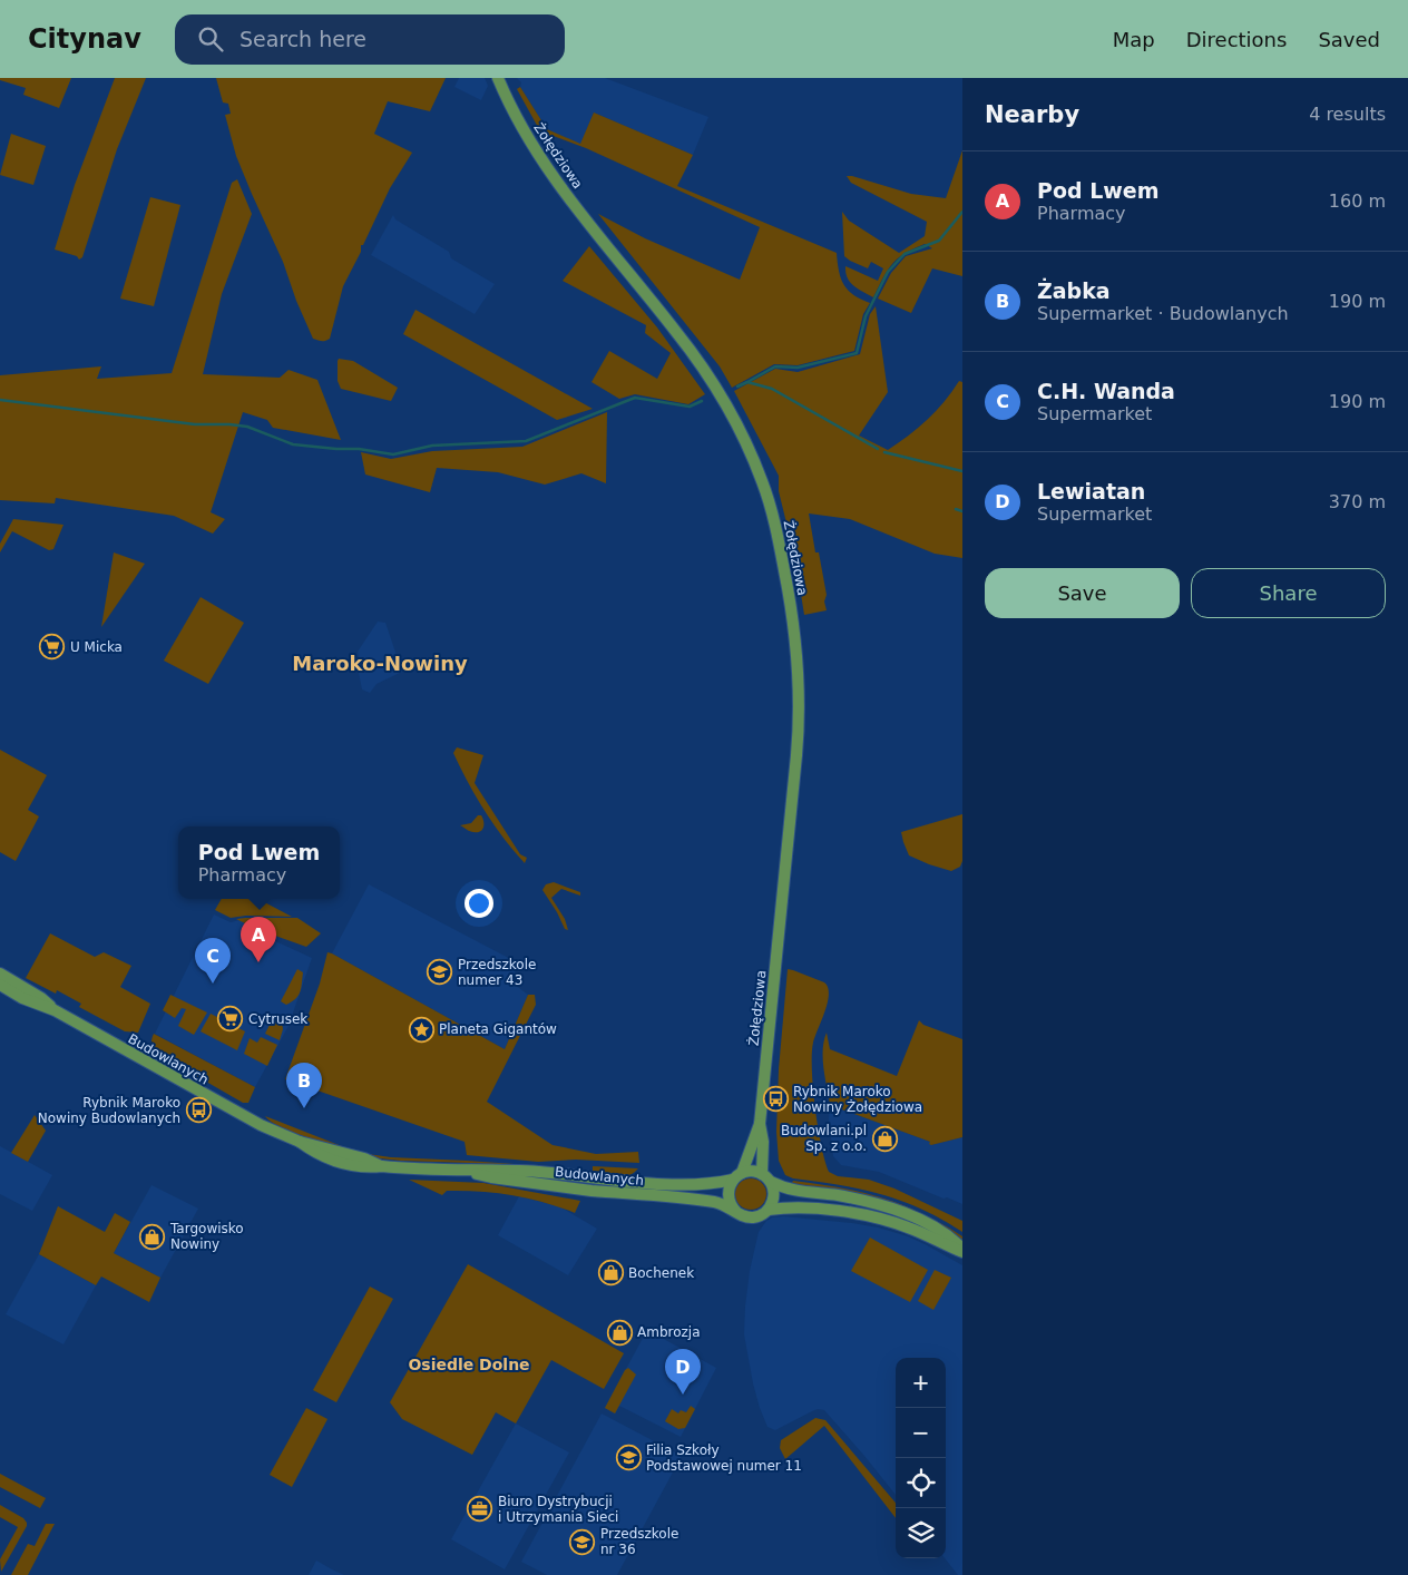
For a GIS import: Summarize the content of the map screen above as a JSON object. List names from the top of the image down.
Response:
{
  "streets": {
    "street": ["Żołędziowa", "Budowlanych"]
  },
  "crossings": [
    ["Żołędziowa", "Budowlanych"]
  ],
  "districts": ["Maroko-Nowiny", "Osiedle Dolne"],
  "places": {
    "supermarket": ["U Micka", "Cytrusek"],
    "school or university": ["Przedszkole numer 43", "Filia Szkoły Podstawowej numer 11", "Przedszkole nr 36"],
    "place": ["Planeta Gigantów"],
    "bus stop": ["Rybnik Maroko Nowiny Żołędziowa", "Rybnik Maroko Nowiny Budowlanych"],
    "shop": [
      "Budowlani.pl Sp. z o.o.",
      "Targowisko Nowiny",
      "Bochenek",
      "Ambrozja"
    ],
    "office": ["Biuro Dystrybucji i Utrzymania Sieci"]
  },
  "page": {
    "header": "Citynav",
    "search": "Search here",
    "nav": ["Map", "Directions", "Saved"],
    "heading": ["Nearby", "4 results"],
    "list": [
      {
        "mark": "A",
        "name": "Pod Lwem",
        "note": "Pharmacy",
        "value": "160 m"
      },
      {
        "mark": "B",
        "name": "Żabka",
        "note": "Supermarket · Budowlanych",
        "value": "190 m"
      },
      {
        "mark": "C",
        "name": "C.H. Wanda",
        "note": "Supermarket",
        "value": "190 m"
      },
      {
        "mark": "D",
        "name": "Lewiatan",
        "note": "Supermarket",
        "value": "370 m"
      }
    ],
    "buttons": ["Save", "Share"],
    "popup": ["Pod Lwem", "Pharmacy"],
    "pins": [
      "A",
      "C",
      "B",
      "D"
    ],
    "map_buttons": ["+", "−"]
  }
}
